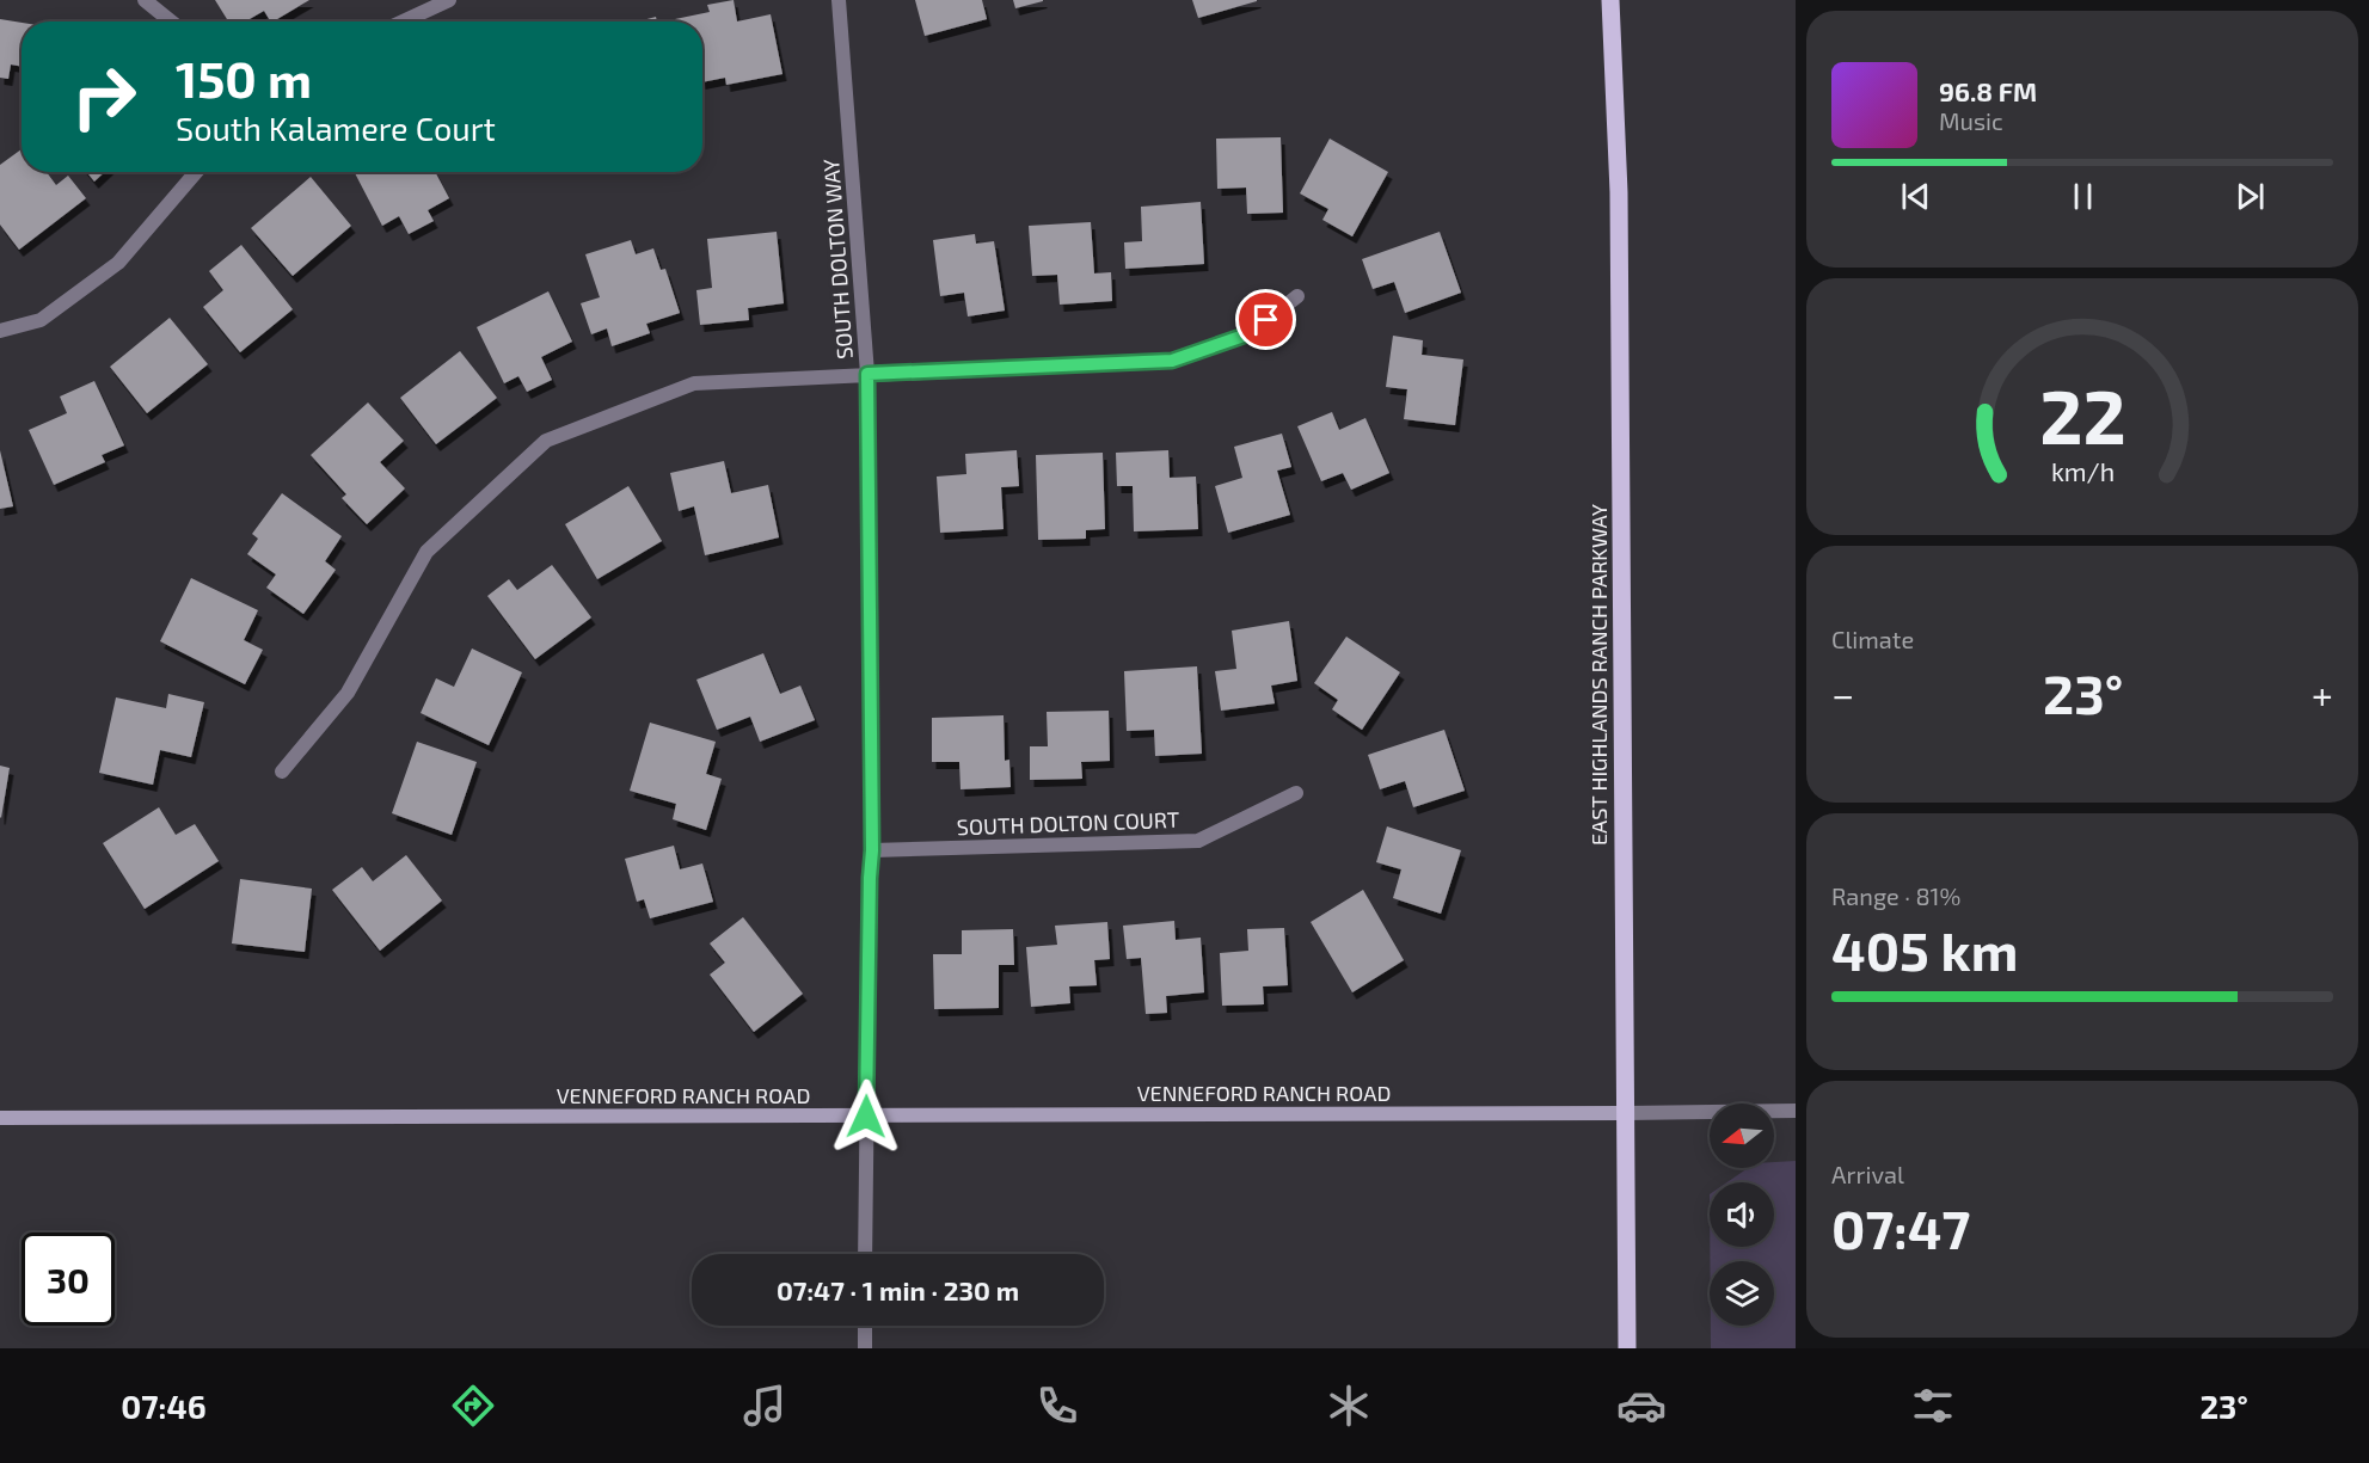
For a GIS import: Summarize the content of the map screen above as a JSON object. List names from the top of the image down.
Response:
{
  "streets": {
    "main road": ["EAST HIGHLANDS RANCH PARKWAY"],
    "street": ["SOUTH DOLTON WAY", "SOUTH DOLTON COURT", "VENNEFORD RANCH ROAD"]
  },
  "crossings": [
    ["SOUTH DOLTON WAY", "SOUTH DOLTON COURT"],
    ["SOUTH DOLTON WAY", "VENNEFORD RANCH ROAD"],
    ["EAST HIGHLANDS RANCH PARKWAY", "VENNEFORD RANCH ROAD"]
  ],
  "north": "left",
  "page": {
    "turn": ["150 m", "South Kalamere Court"],
    "song": ["96.8 FM", "Music"],
    "tile": [
      "Climate",
      ["Range · 81%", "405 km"],
      ["Arrival", "07:47"]
    ],
    "heat": ["−", "23°", "+"],
    "limit": "30",
    "trip": "07:47 · 1 min · 230 m",
    "tabs": ["07:46", "23°"],
    "gauge": ["22", "km/h"]
  }
}
